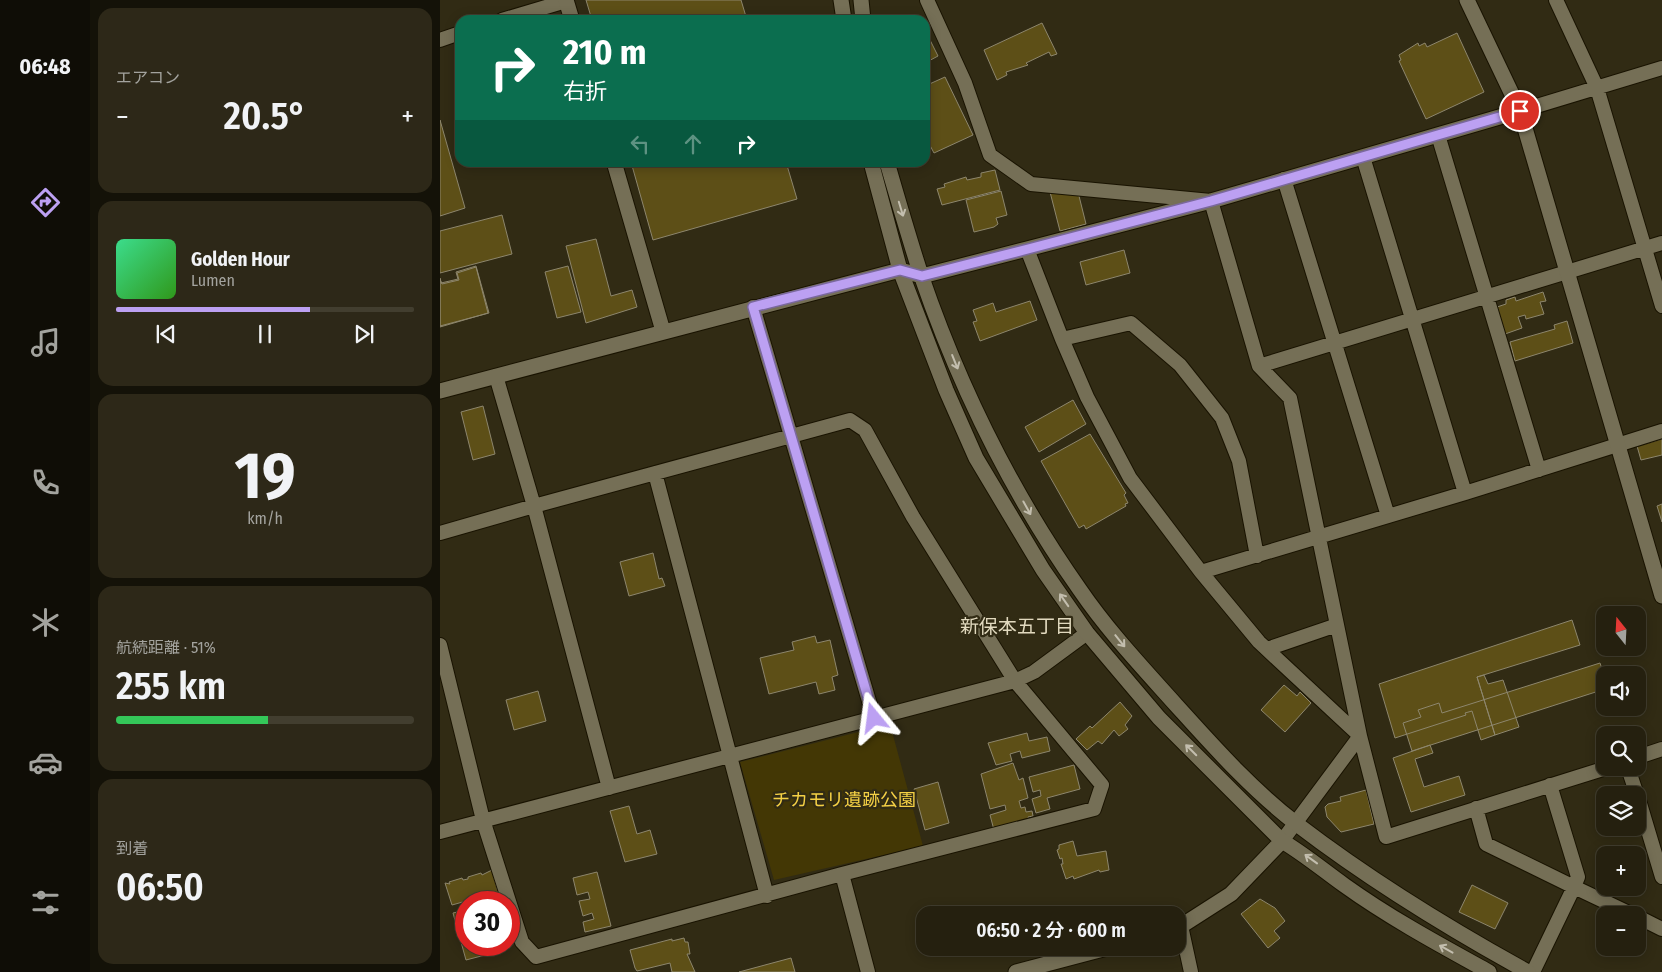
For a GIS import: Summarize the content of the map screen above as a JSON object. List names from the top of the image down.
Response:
{
  "districts": ["新保本五丁目"],
  "parks": ["チカモリ遺跡公園"],
  "north": "top",
  "page": {
    "tabs": "06:48",
    "tile": [
      "エアコン",
      ["19", "km/h"],
      ["航続距離 · 51%", "255 km"],
      ["到着", "06:50"]
    ],
    "turn": ["210 m", "右折"],
    "heat": ["−", "20.5°", "+"],
    "song": ["Golden Hour", "Lumen"],
    "map_buttons": ["+", "−"],
    "limit": "30",
    "trip": "06:50 · 2 分 · 600 m"
  }
}
